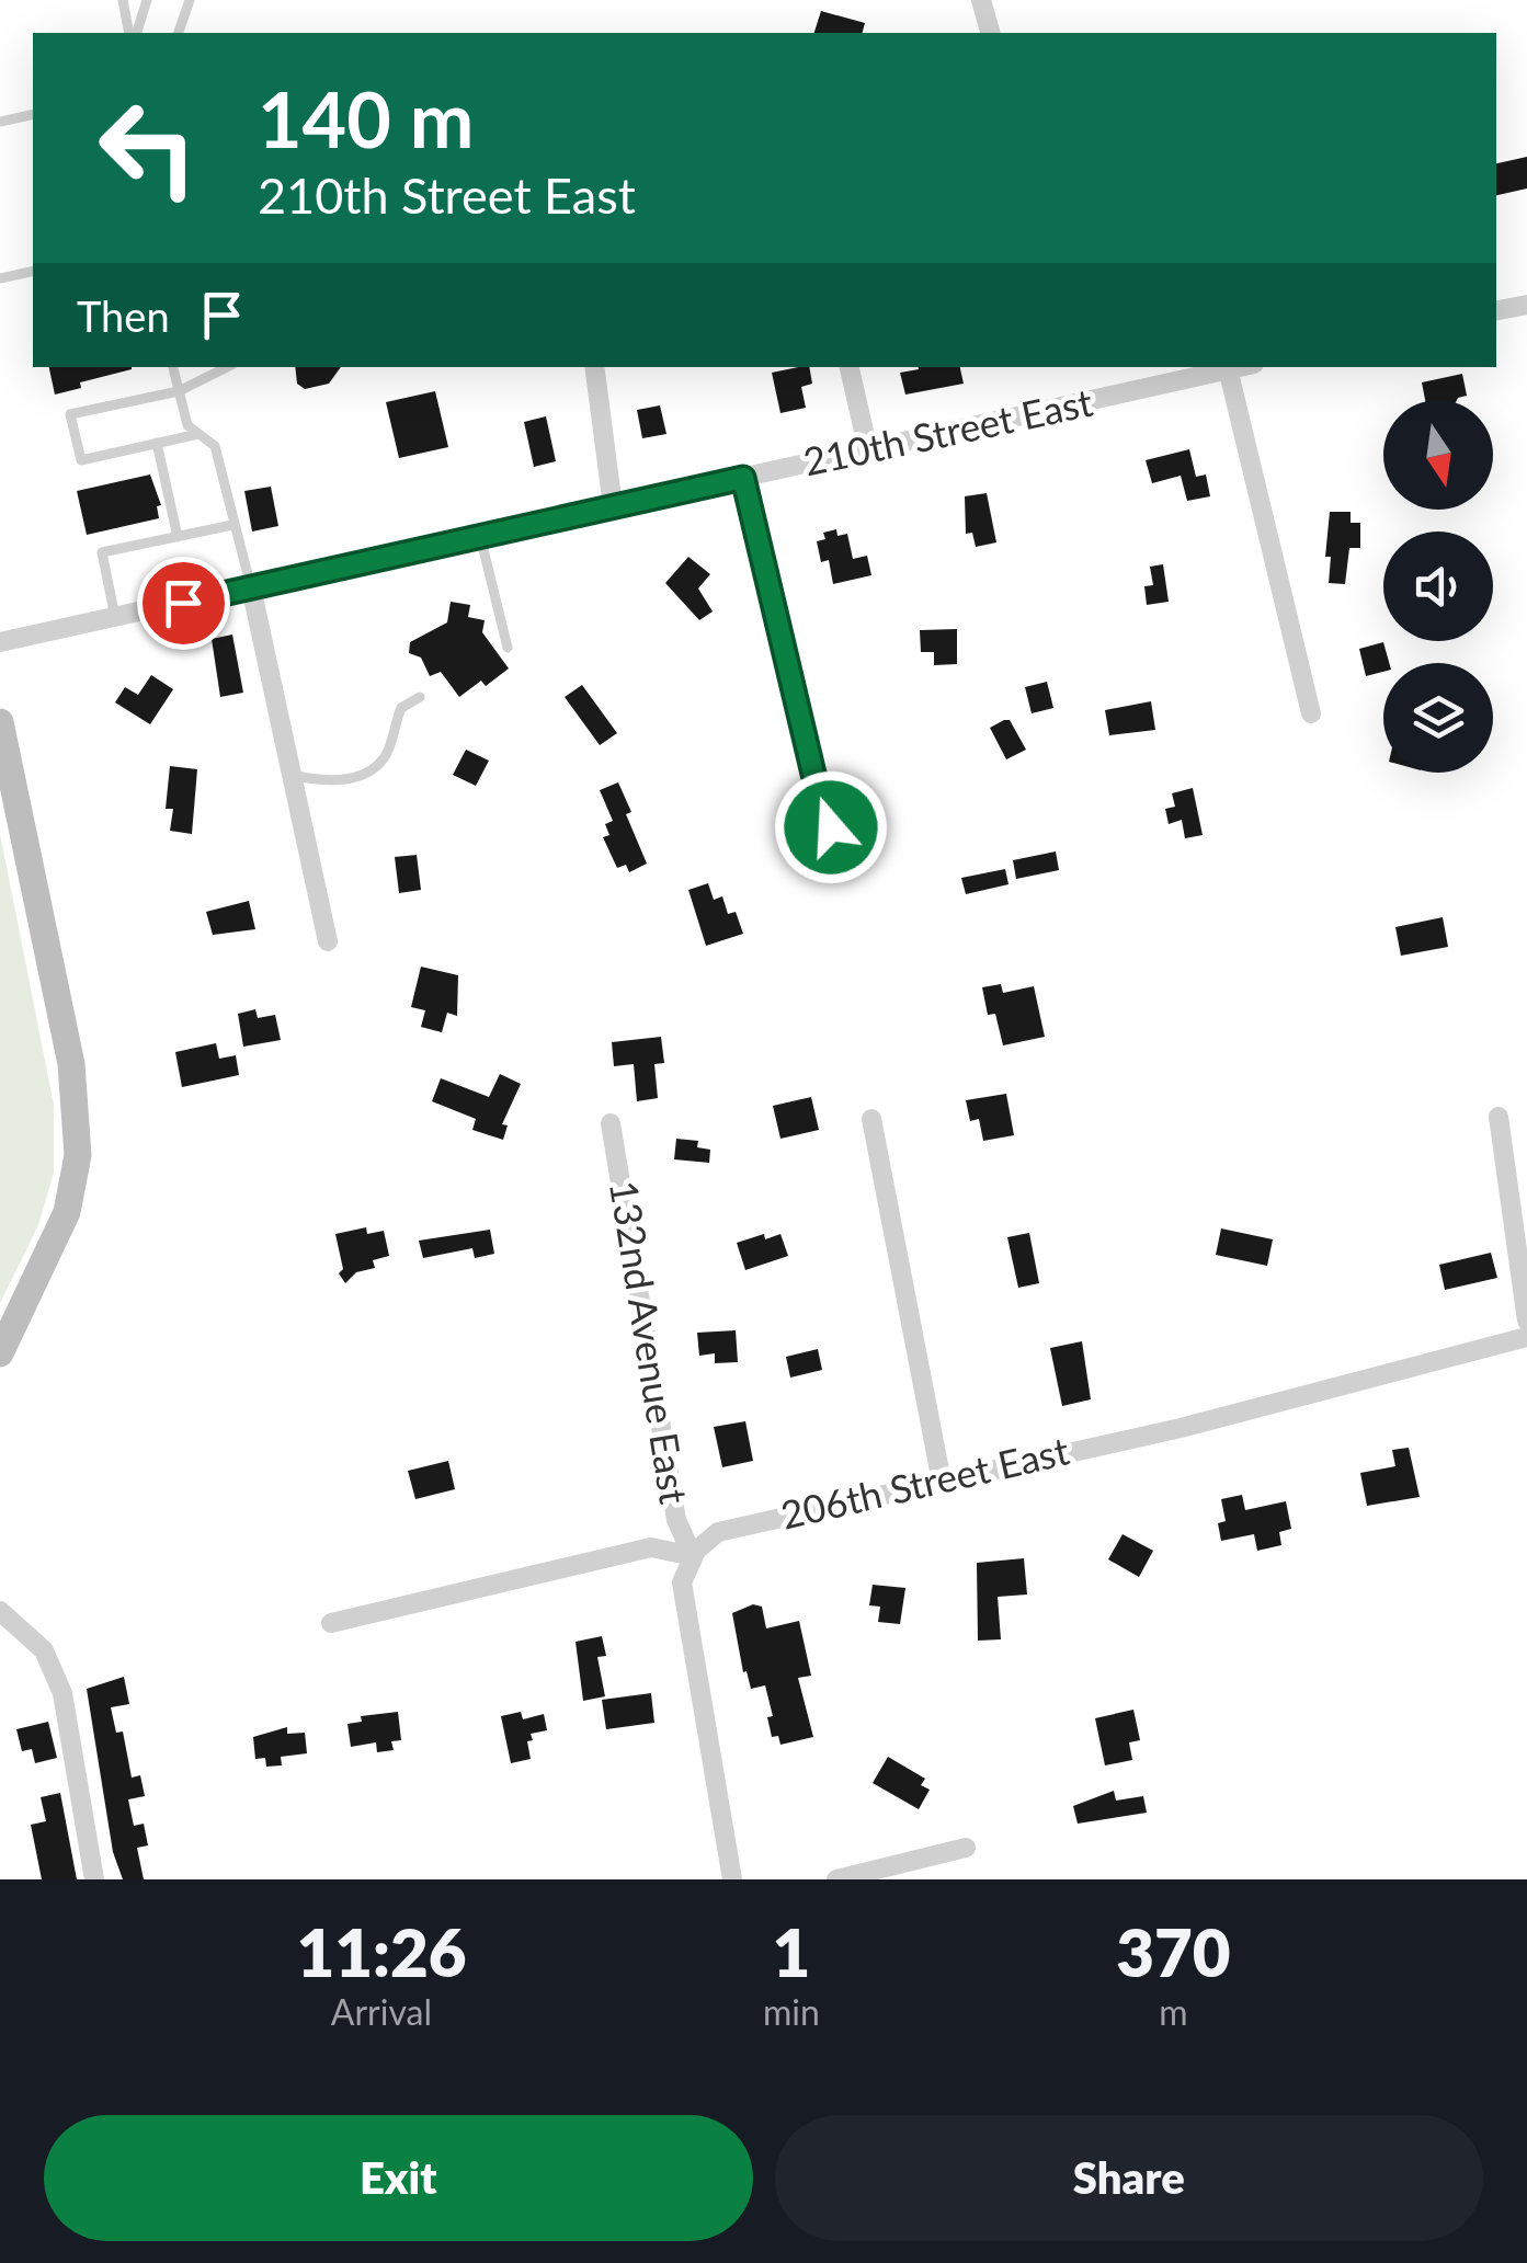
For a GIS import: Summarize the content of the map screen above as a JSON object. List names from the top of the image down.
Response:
{
  "streets": {
    "street": ["210th Street East", "132nd Avenue East", "206th Street East"]
  },
  "crossings": [
    ["132nd Avenue East", "206th Street East"]
  ],
  "north": "bottom",
  "page": {
    "turn": ["140 m", "210th Street East"],
    "then": "Then",
    "eta": [
      "11:26",
      "Arrival",
      "1",
      "min",
      "370",
      "m"
    ],
    "buttons": ["Exit", "Share"]
  }
}
